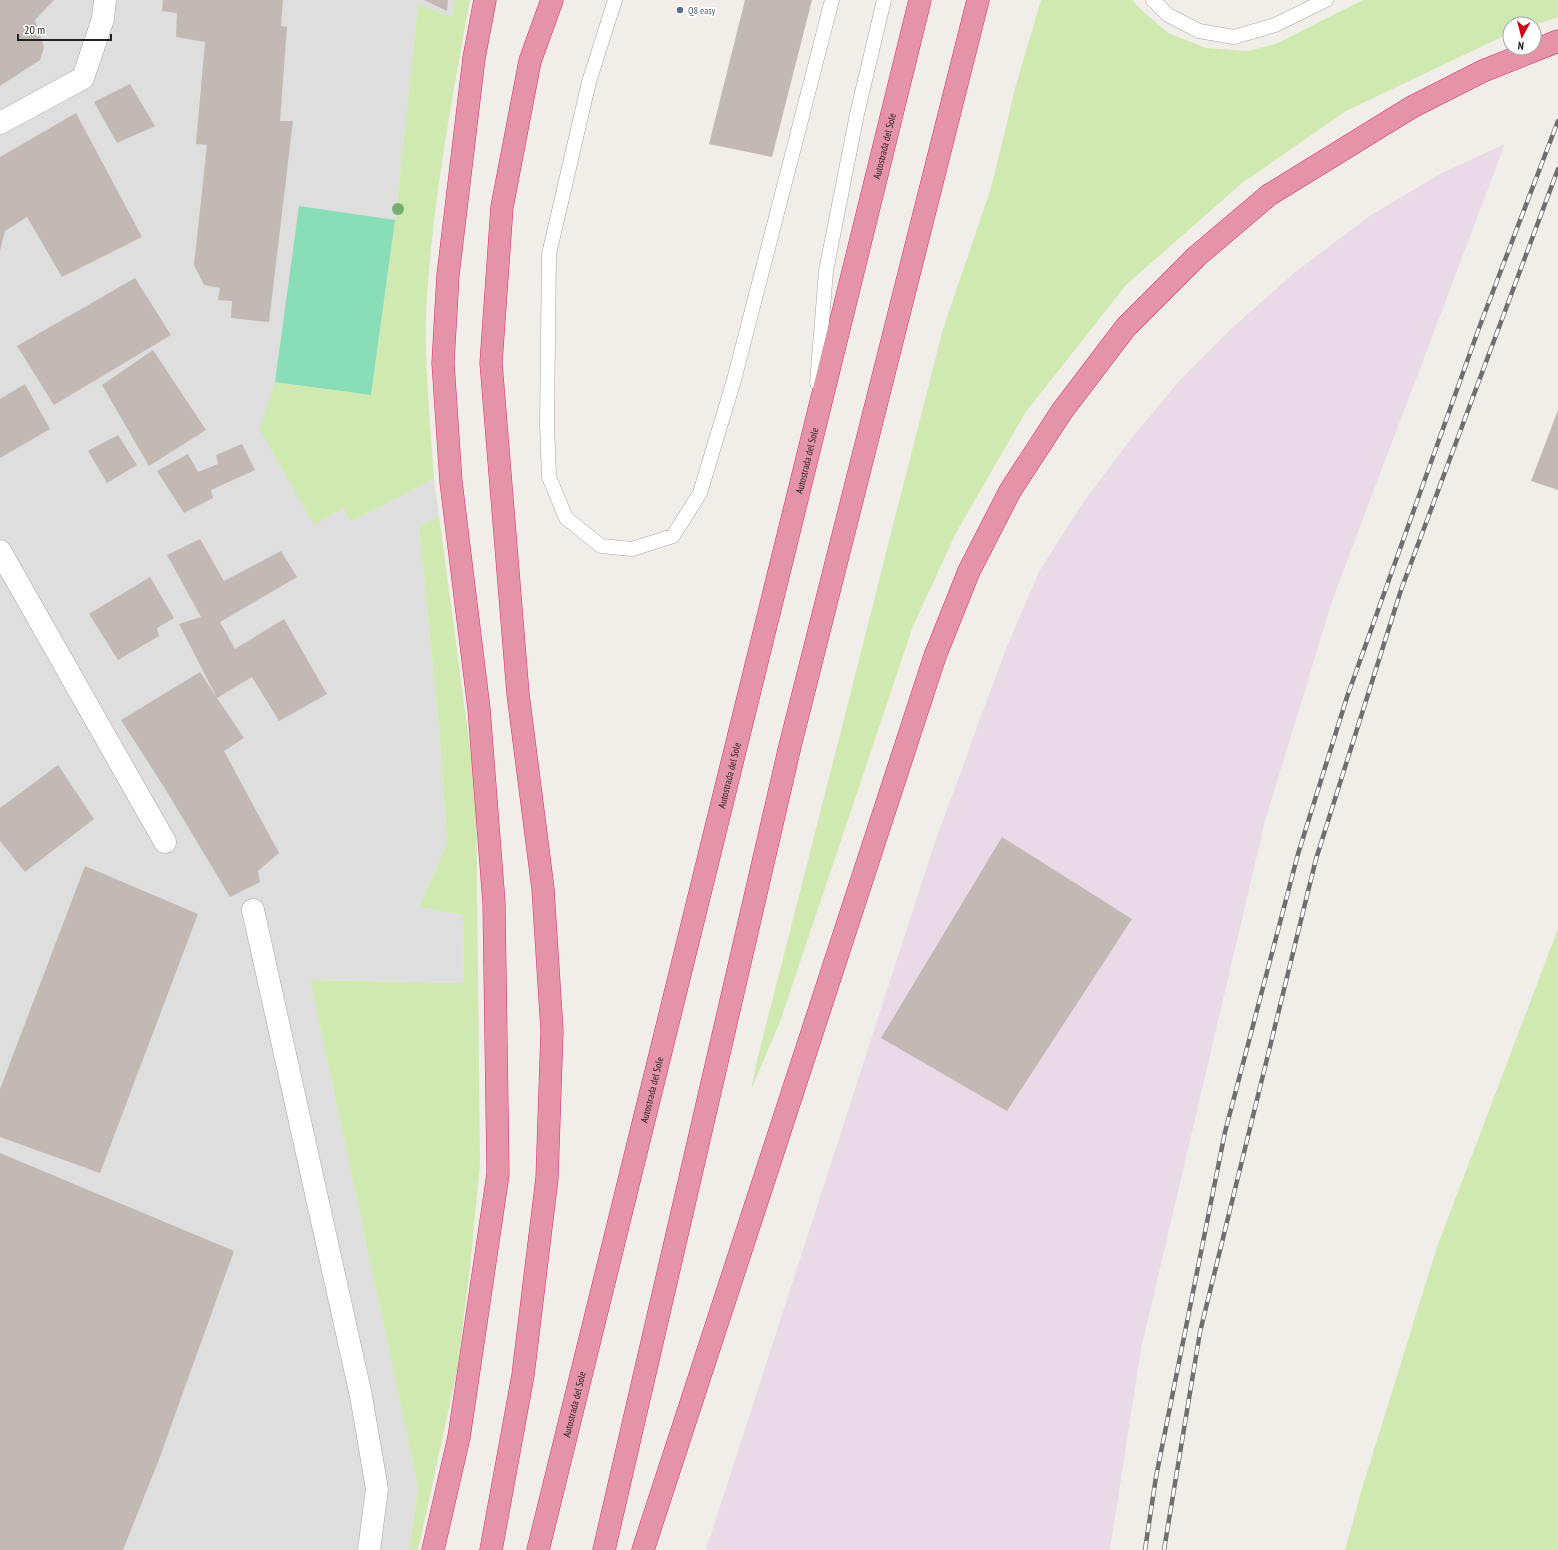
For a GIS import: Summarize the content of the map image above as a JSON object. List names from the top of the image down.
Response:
{
  "streets": {
    "highway": ["Autostrada del Sole"]
  },
  "places": ["Q8 easy"],
  "scale_bar": "20 m",
  "north": "bottom"
}
